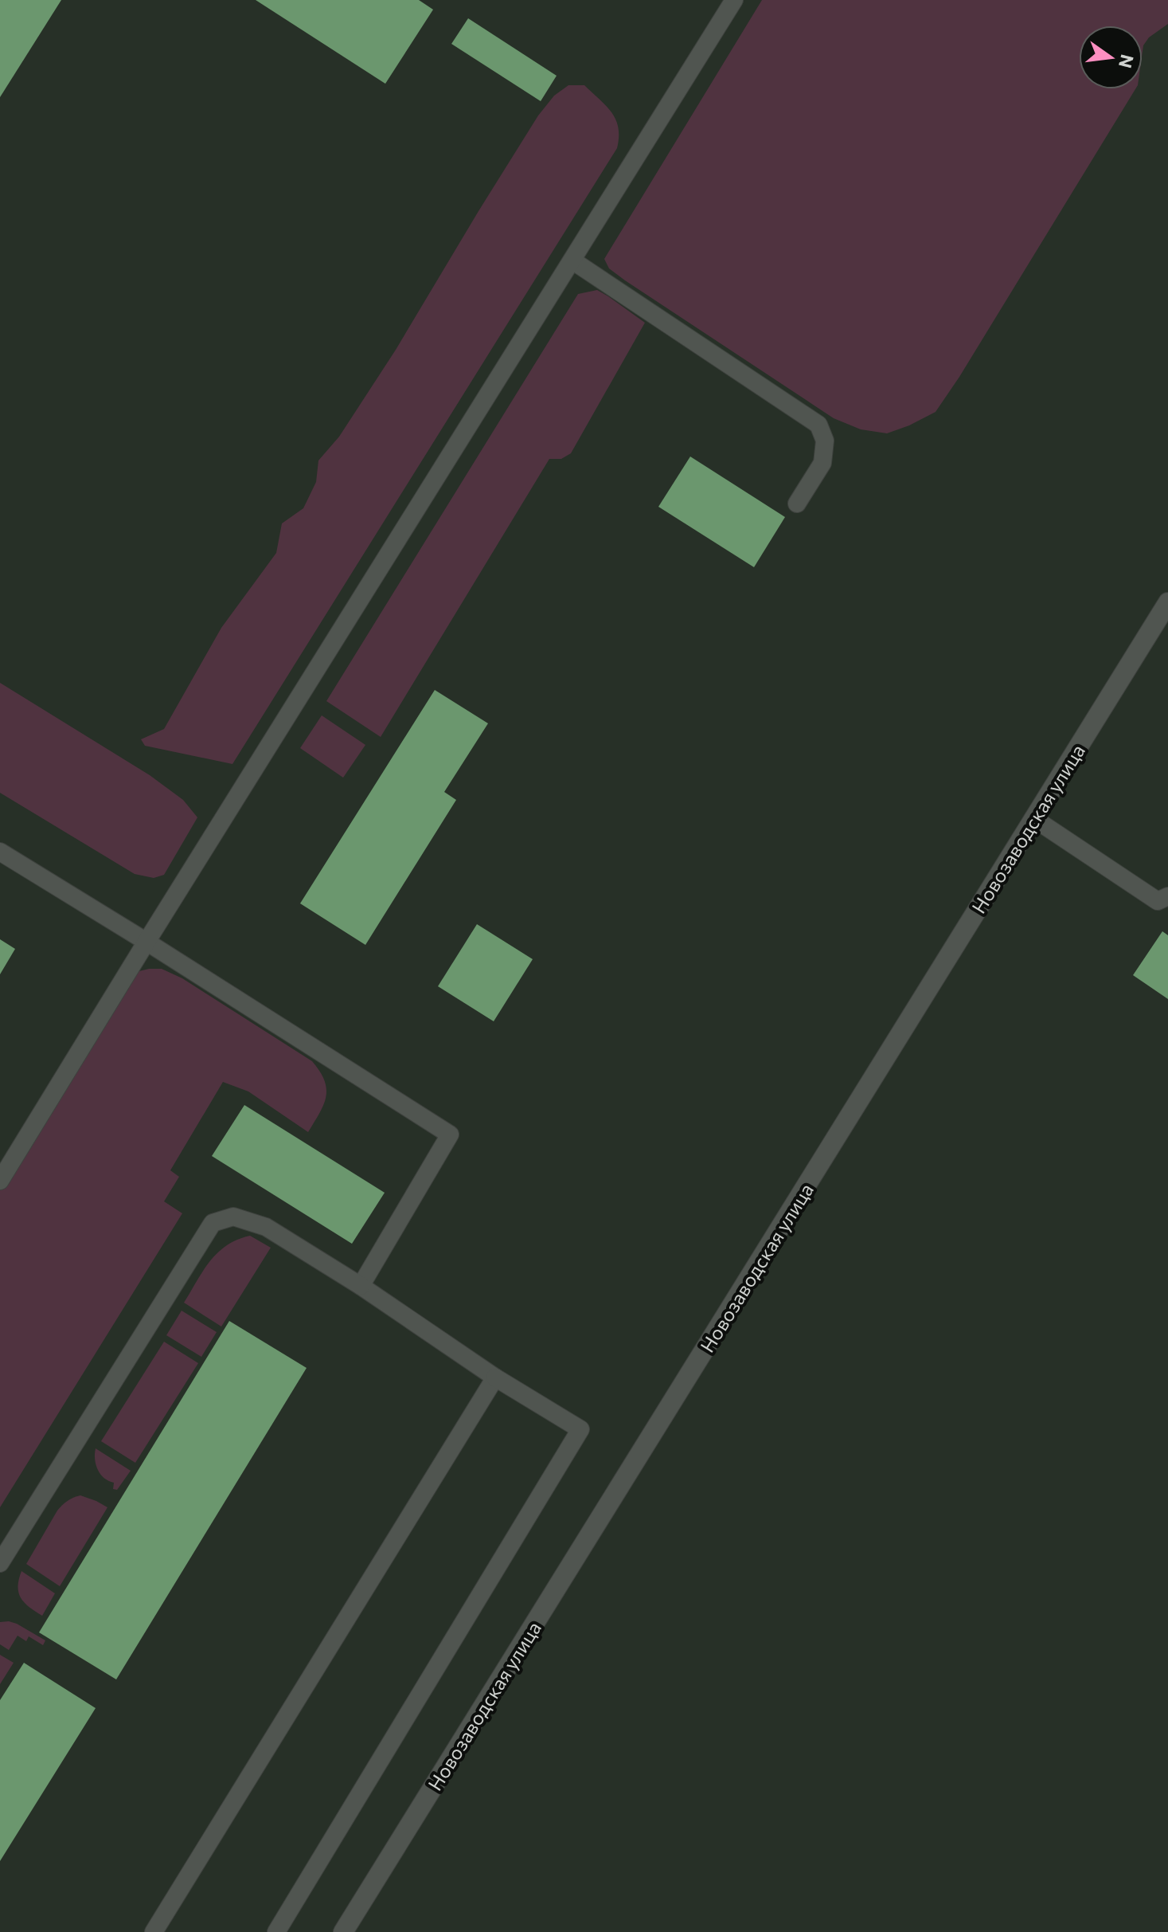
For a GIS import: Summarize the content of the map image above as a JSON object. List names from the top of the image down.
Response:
{
  "streets": {
    "street": ["Новозаводская улица"]
  },
  "north": "right"
}
